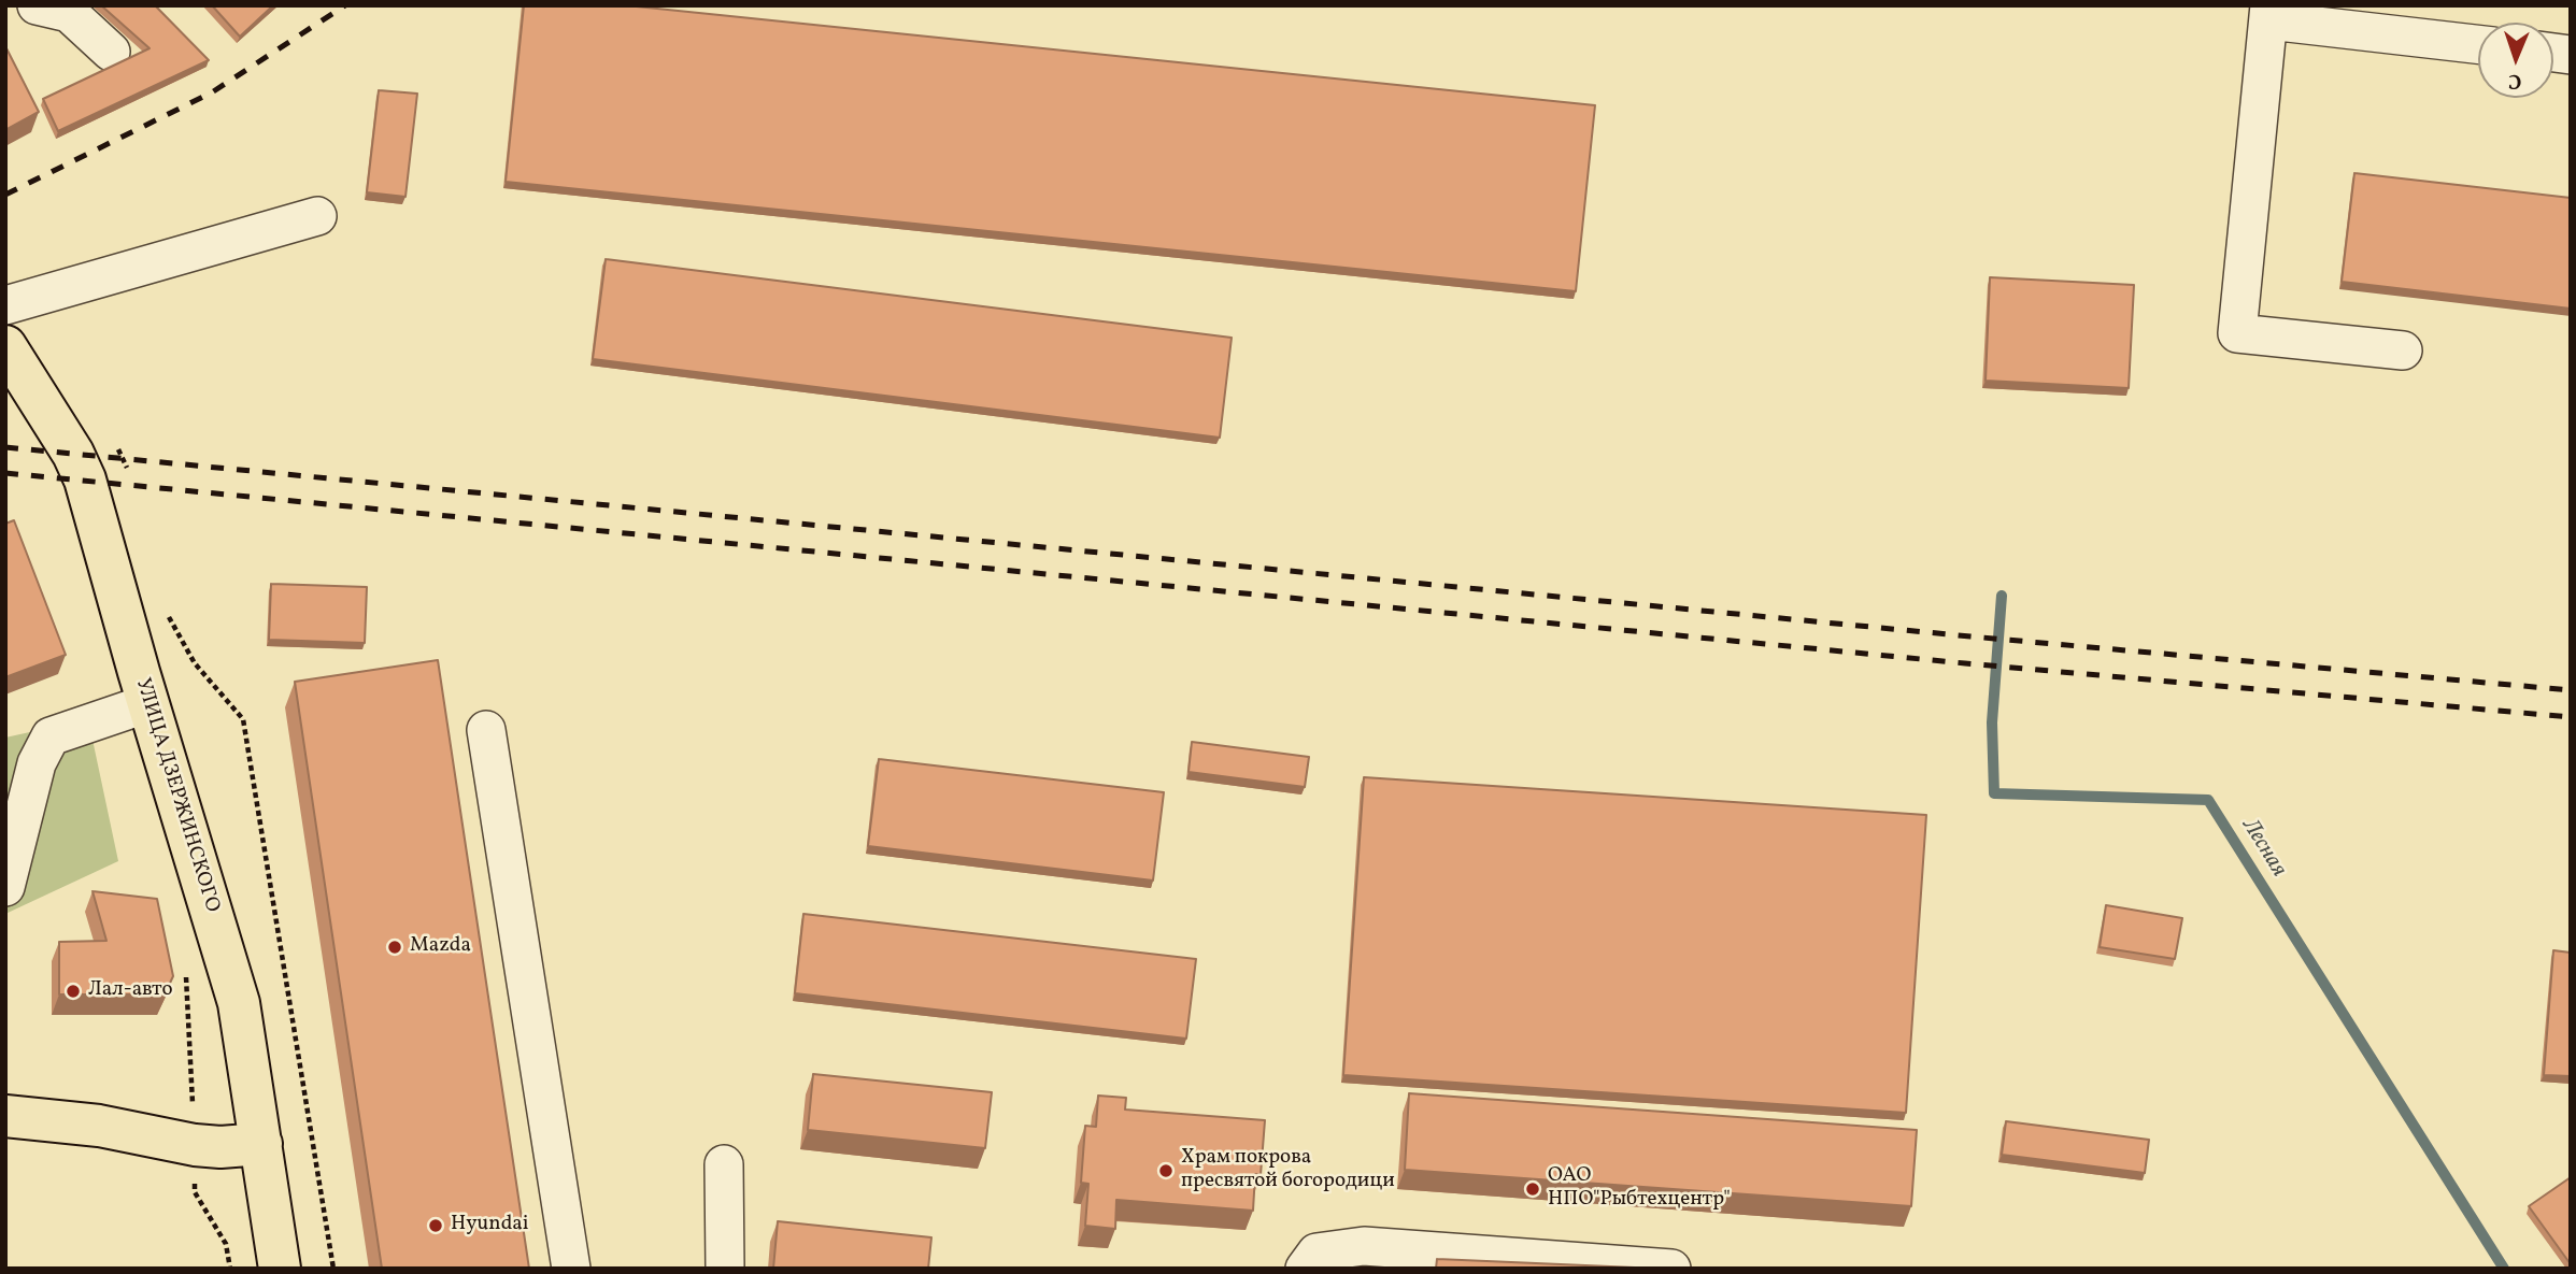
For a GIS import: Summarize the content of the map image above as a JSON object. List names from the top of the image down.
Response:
{
  "streets": {
    "main road": ["УЛИЦА ДЗЕРЖИНСКОГО"]
  },
  "water": ["Лесная"],
  "places": [
    "Mazda",
    "Лал-авто",
    "Храм покрова пресвятой богородици",
    "ОАО НПО\"Рыбтехцентр\"",
    "Hyundai"
  ],
  "north": "bottom"
}
